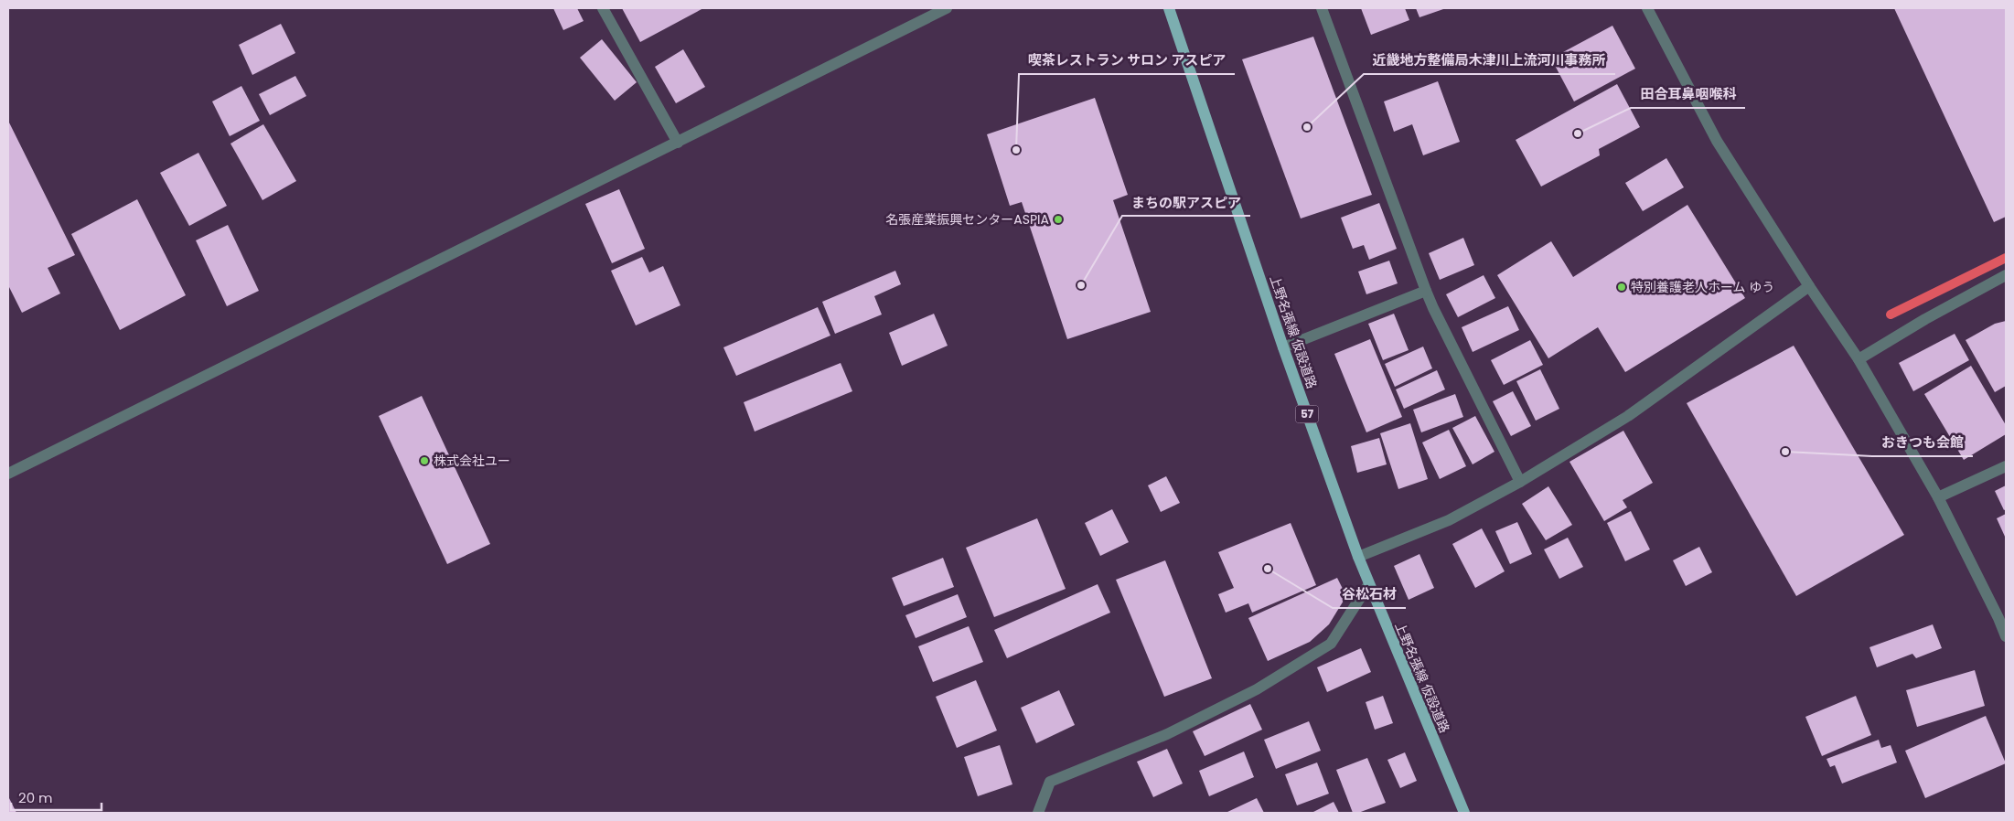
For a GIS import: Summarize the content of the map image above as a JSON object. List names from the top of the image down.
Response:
{
  "streets": {
    "main road": ["上野名張線 仮設道路", "57"]
  },
  "places": [
    "近畿地方整備局木津川上流河川事務所",
    "田合耳鼻咽喉科",
    "喫茶レストラン サロン アスピア",
    "名張産業振興センターASPIA",
    "まちの駅アスピア",
    "特別養護老人ホーム ゆう",
    "おきつも会館",
    "株式会社ユー",
    "谷松石材"
  ],
  "scale_bar": "20 m"
}
